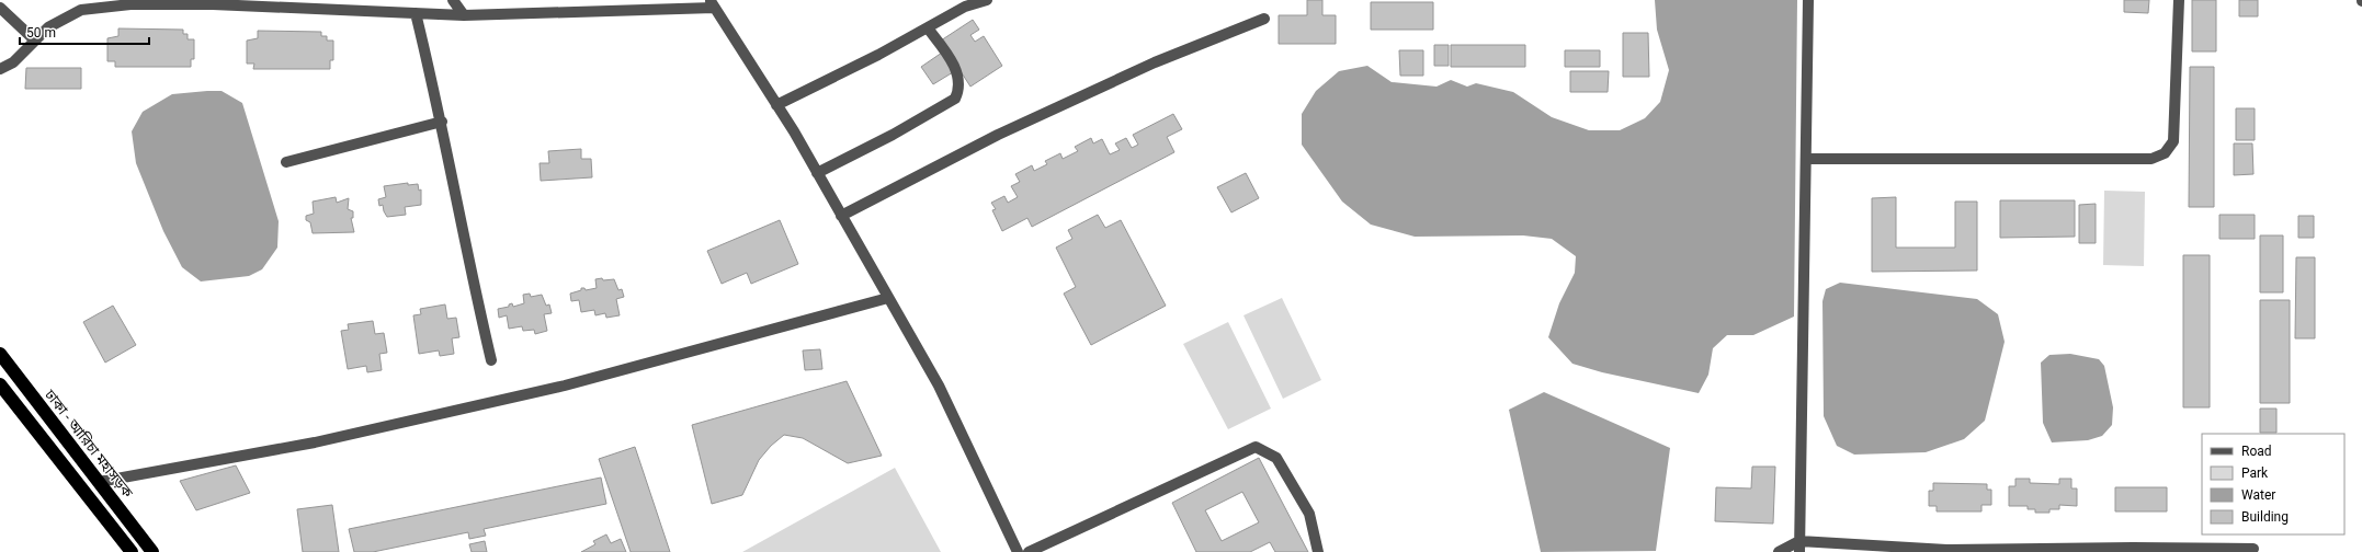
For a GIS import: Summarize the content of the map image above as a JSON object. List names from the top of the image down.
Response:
{
  "streets": {
    "highway": ["ঢাকা - আরিচা মহাসড়ক"]
  },
  "legend": [
    "Road",
    "Park",
    "Water",
    "Building"
  ],
  "scale_bar": "50 m"
}
